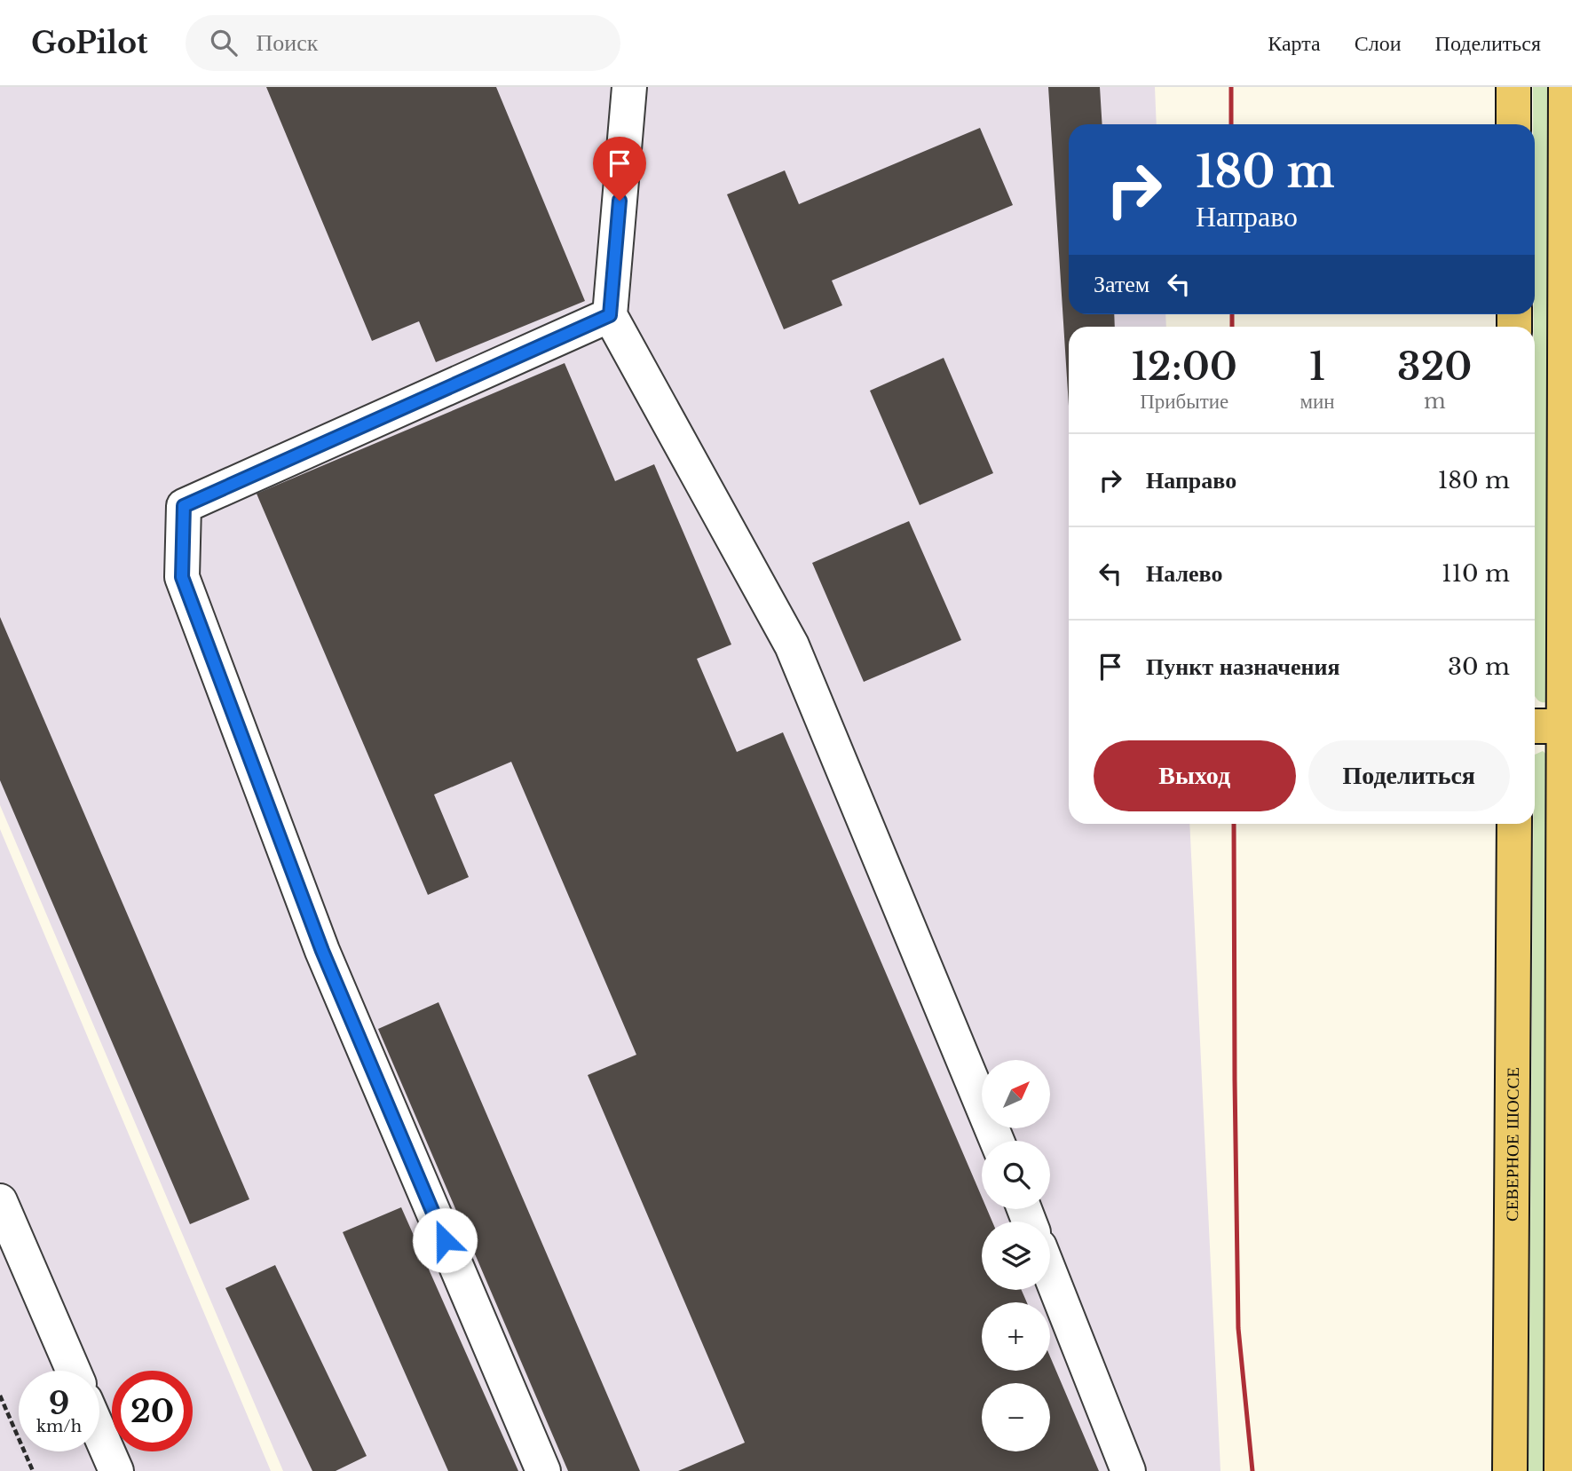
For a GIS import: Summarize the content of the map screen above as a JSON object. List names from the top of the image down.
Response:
{
  "streets": {
    "main road": ["СЕВЕРНОЕ ШОССЕ"]
  },
  "north": "top right",
  "page": {
    "header": "GoPilot",
    "search": "Поиск",
    "nav": ["Карта", "Слои", "Поделиться"],
    "turn": ["180 m", "Направо"],
    "then": "Затем",
    "eta": [
      "12:00",
      "Прибытие",
      "1",
      "мин",
      "320",
      "m"
    ],
    "list": [
      {
        "name": "Направо",
        "value": "180 m"
      },
      {
        "name": "Налево",
        "value": "110 m"
      },
      {
        "name": "Пункт назначения",
        "value": "30 m"
      }
    ],
    "buttons": ["Выход", "Поделиться"],
    "map_buttons": ["+", "−"],
    "speed": "9 km/h",
    "limit": "20"
  }
}
